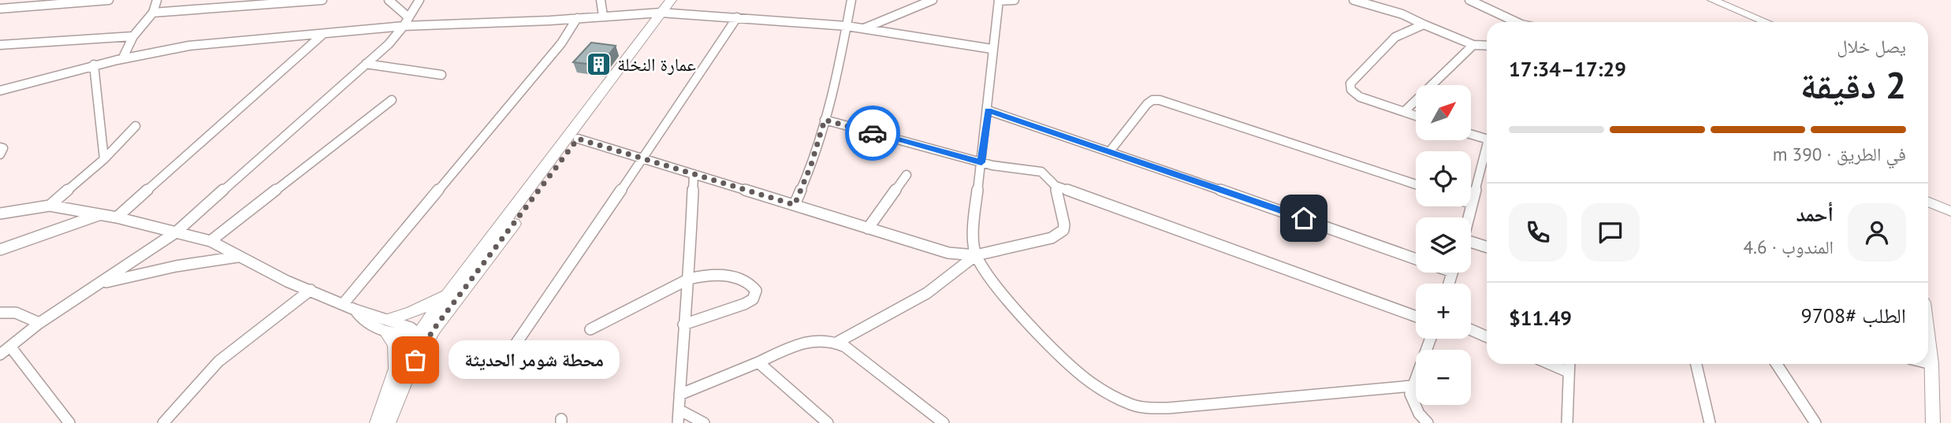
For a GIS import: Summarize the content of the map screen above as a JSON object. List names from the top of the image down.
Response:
{
  "places": {
    "building": ["عمارة النخلة"],
    "other": ["محطة شومر الحديثة"]
  },
  "north": "top right",
  "page": {
    "heading": ["2 دقيقة", "يصل خلال", "17:29–17:34"],
    "panel": [
      "أحمد",
      "المندوب · 4.6",
      "الطلب #9708",
      "$11.49"
    ],
    "map_buttons": ["+", "−"],
    "bar": "في الطريق · 390 m",
    "bubble": "محطة شومر الحديثة"
  }
}
